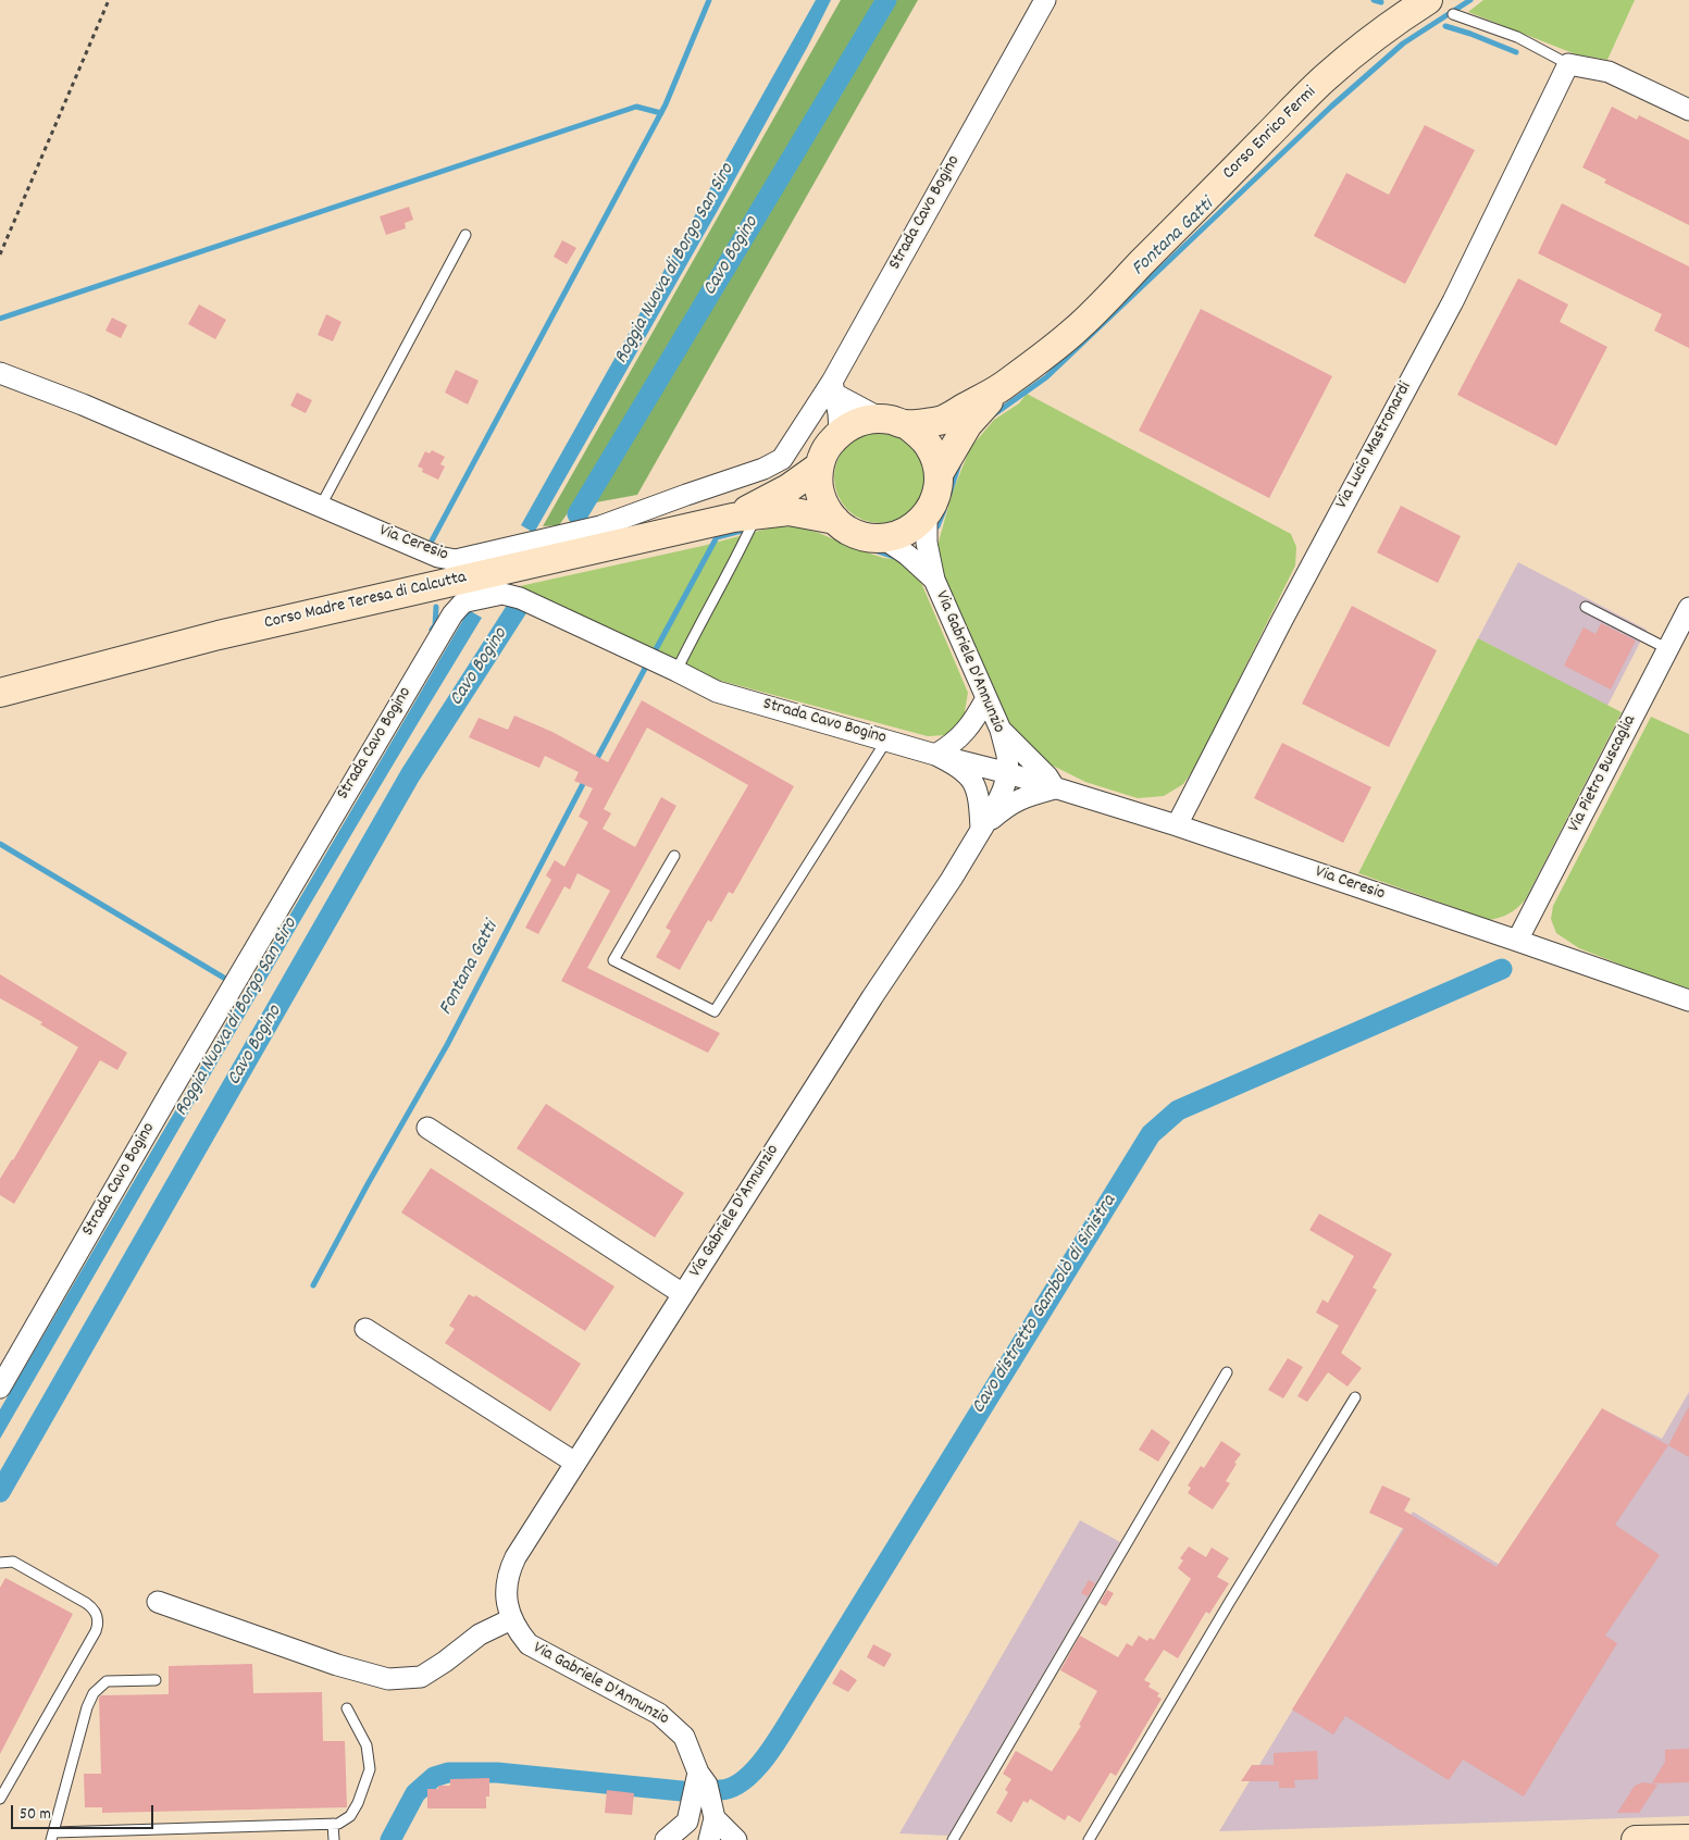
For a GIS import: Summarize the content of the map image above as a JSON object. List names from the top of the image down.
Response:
{
  "streets": {
    "main road": ["Corso Enrico Fermi", "Corso Madre Teresa di Calcutta"],
    "street": [
      "Strada Cavo Bogino",
      "Via Lucio Mastronardi",
      "Via Ceresio",
      "Via Gabriele D'Annunzio",
      "Via Pietro Buscaglia"
    ]
  },
  "crossings": [
    ["Corso Enrico Fermi", "Corso Madre Teresa di Calcutta"],
    ["Corso Enrico Fermi", "Via Gabriele D'Annunzio"],
    ["Strada Cavo Bogino", "Via Ceresio"],
    ["Strada Cavo Bogino", "Via Gabriele D'Annunzio"],
    ["Via Lucio Mastronardi", "Via Ceresio"],
    ["Via Ceresio", "Via Gabriele D'Annunzio"],
    ["Via Ceresio", "Via Pietro Buscaglia"],
    ["Corso Madre Teresa di Calcutta", "Via Gabriele D'Annunzio"]
  ],
  "water": [
    "Fontana Gatti",
    "Cavo Bogino",
    "Roggia Nuova di Borgo San Siro",
    "Cavo distretto Gambolò di Sinistra"
  ],
  "scale_bar": "50 m"
}
